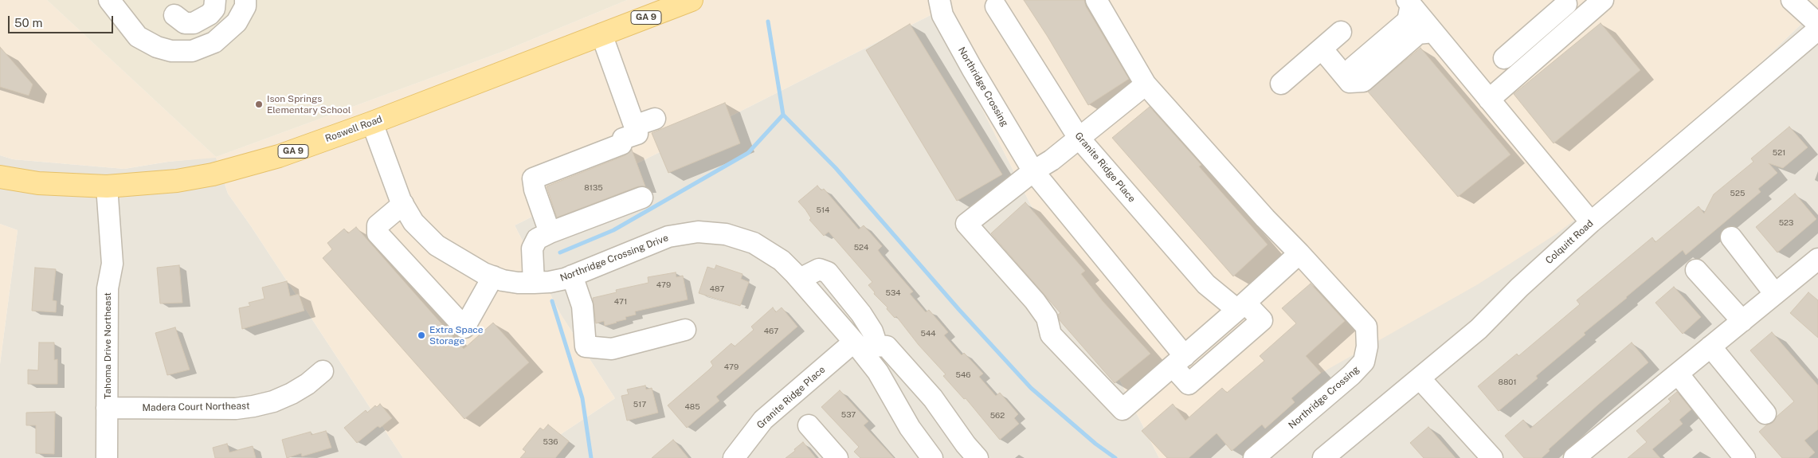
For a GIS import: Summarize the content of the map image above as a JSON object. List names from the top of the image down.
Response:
{
  "streets": {
    "main road": ["GA 9", "Roswell Road"],
    "street": [
      "Northridge Crossing",
      "Granite Ridge Place",
      "Colquitt Road",
      "Northridge Crossing Drive",
      "Tahoma Drive Northeast",
      "Madera Court Northeast"
    ]
  },
  "crossings": [
    ["Northridge Crossing", "Granite Ridge Place"],
    ["Roswell Road", "Northridge Crossing Drive"],
    ["Roswell Road", "Tahoma Drive Northeast"],
    ["Granite Ridge Place", "Northridge Crossing Drive"],
    ["Tahoma Drive Northeast", "Madera Court Northeast"]
  ],
  "places": ["Ison Springs Elementary School", "Extra Space Storage"],
  "house_numbers": [
    "521",
    "8135",
    "525",
    "514",
    "523",
    "524",
    "479",
    "487",
    "534",
    "471",
    "467",
    "544",
    "479",
    "546",
    "8801",
    "517",
    "485",
    "537",
    "562",
    "536"
  ],
  "scale_bar": "50 m"
}
